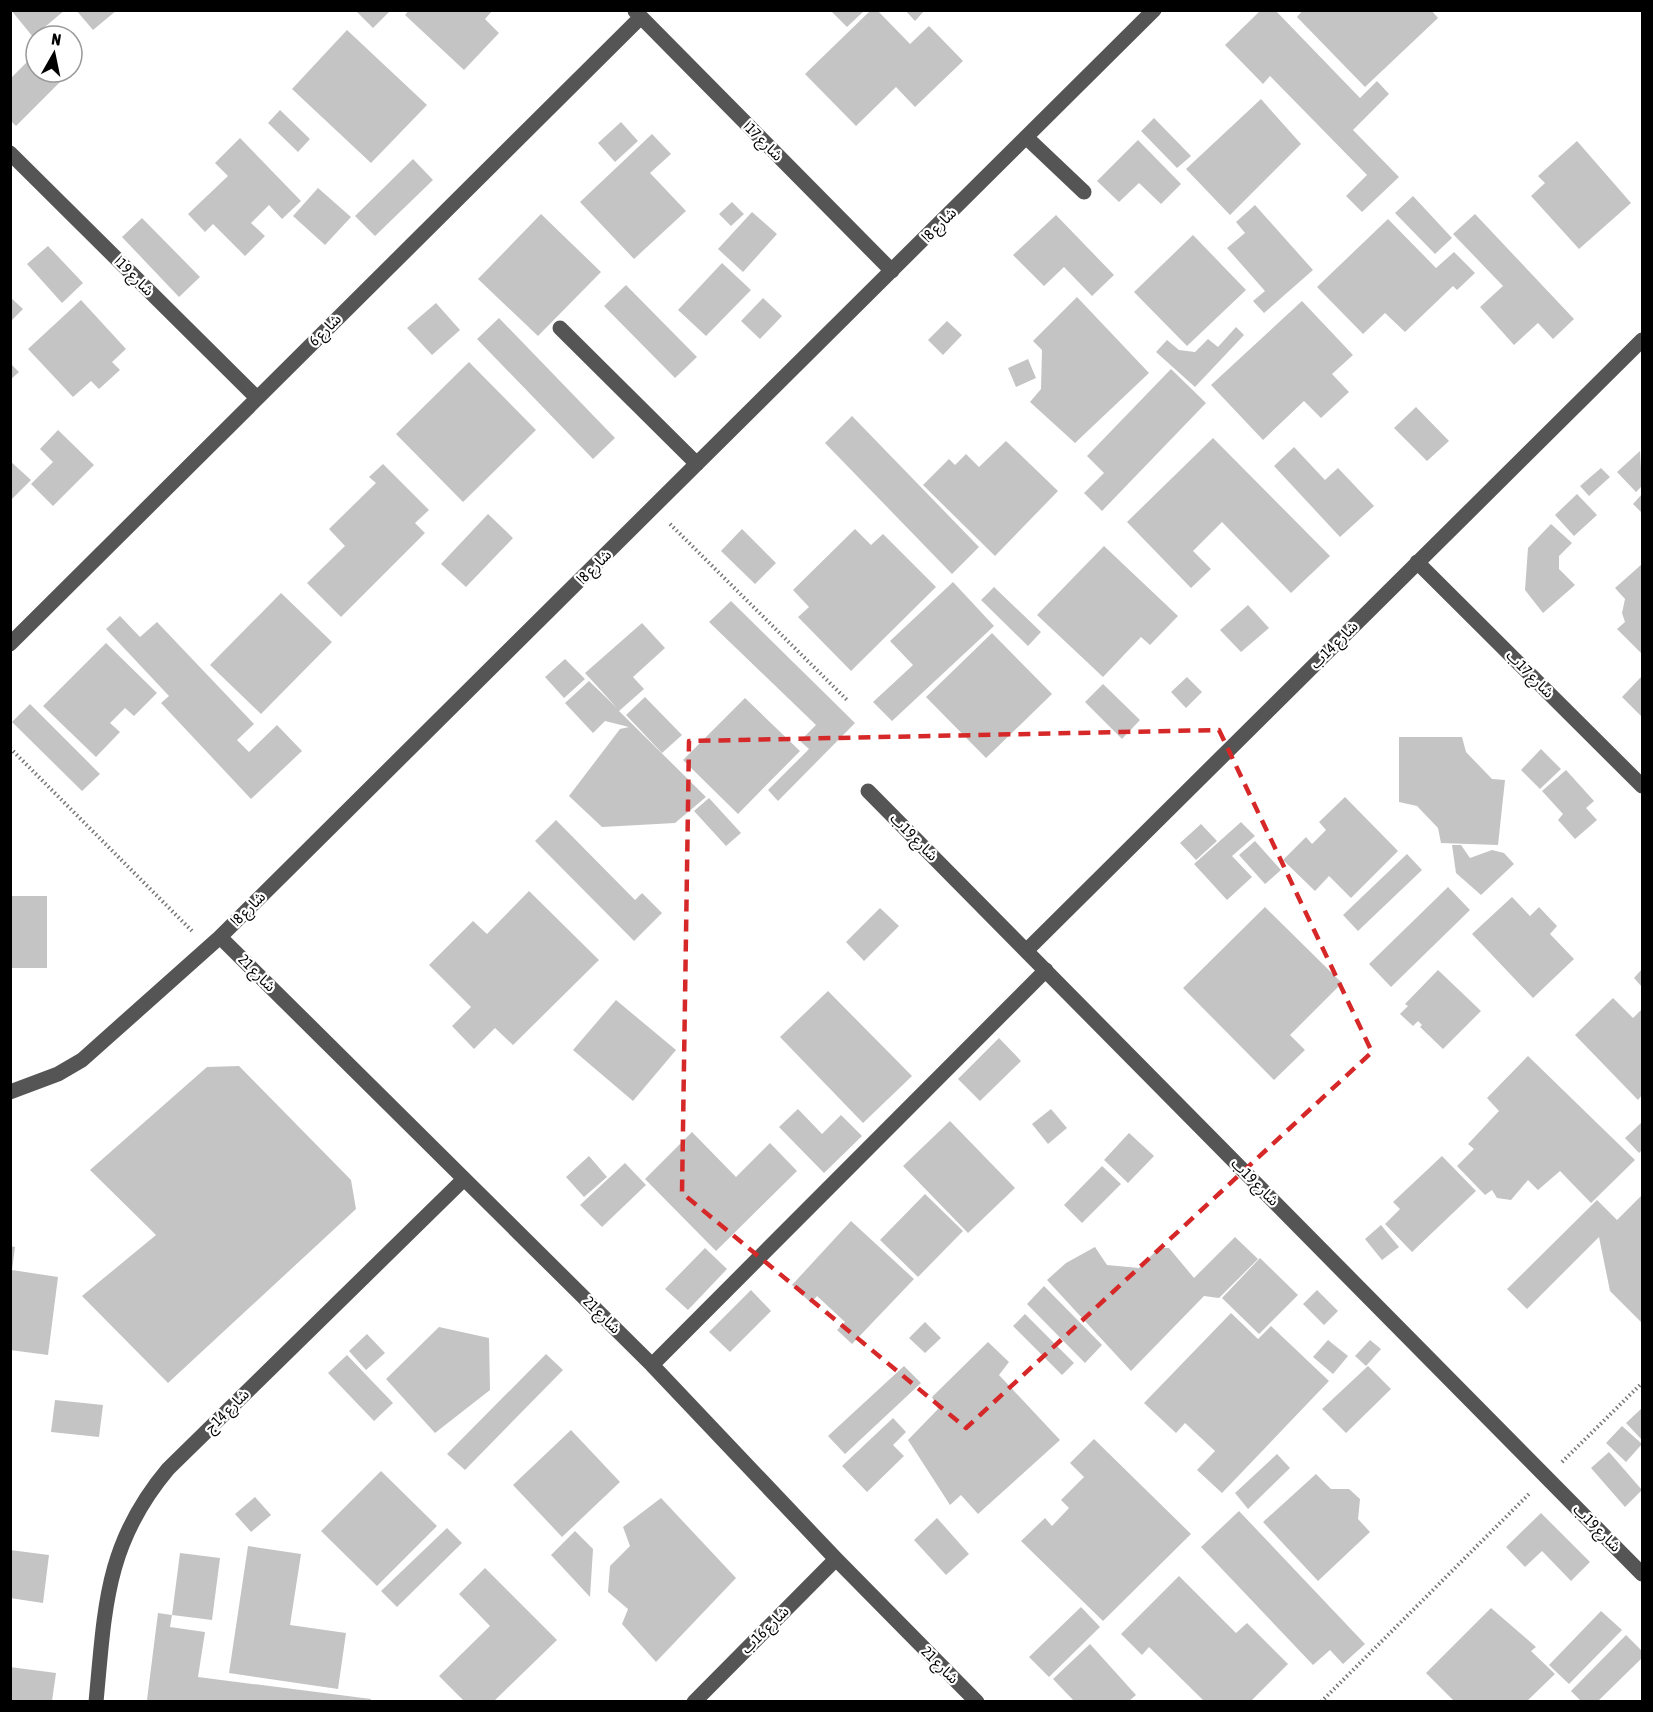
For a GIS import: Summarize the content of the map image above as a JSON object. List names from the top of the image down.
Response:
{
  "streets": {
    "street": [
      "شارع 17ا",
      "شارع 8ا",
      "شارع 19ا",
      "شارع 6",
      "شارع 14ب",
      "شارع 17ب",
      "شارع 19ب",
      "شارع 21",
      "شارع 14ج",
      "شارع 16ب"
    ]
  },
  "crossings": [
    ["شارع 17ا", "شارع 8ا"],
    ["شارع 17ا", "شارع 6"],
    ["شارع 8ا", "شارع 21"],
    ["شارع 19ا", "شارع 6"],
    ["شارع 14ب", "شارع 17ب"],
    ["شارع 14ب", "شارع 19ب"],
    ["شارع 21", "شارع 14ج"],
    ["شارع 21", "شارع 16ب"]
  ],
  "north": "top"
}
